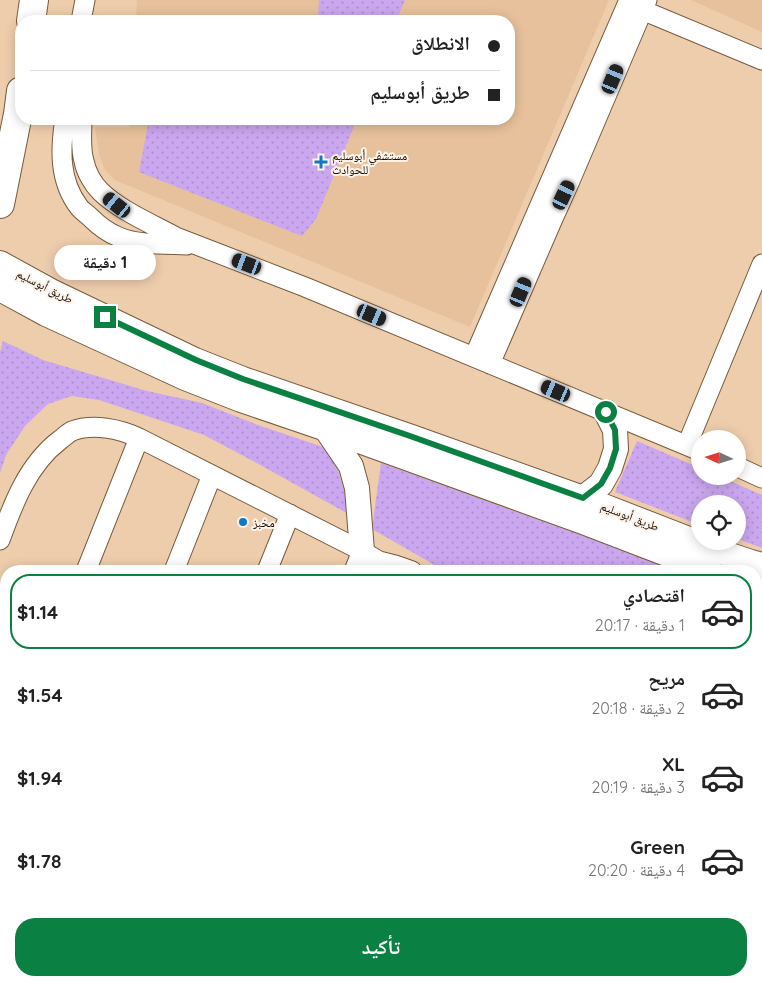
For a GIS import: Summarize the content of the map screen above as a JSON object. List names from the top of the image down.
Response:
{
  "streets": {
    "main road": ["طريق أبوسليم"]
  },
  "places": {
    "health": ["مستشفي أبوسليم للحوادث"],
    "other": ["مخبز"]
  },
  "north": "left",
  "page": {
    "banner": ["الانطلاق", "طريق أبوسليم"],
    "bubble": "1 دقيقة",
    "list": [
      {
        "name": "اقتصادي",
        "note": "1 دقيقة · 20:17",
        "value": "$1.14"
      },
      {
        "name": "مريح",
        "note": "2 دقيقة · 20:18",
        "value": "$1.54"
      },
      {
        "name": "XL",
        "note": "3 دقيقة · 20:19",
        "value": "$1.94"
      },
      {
        "name": "Green",
        "note": "4 دقيقة · 20:20",
        "value": "$1.78"
      }
    ],
    "buttons": "تأكيد"
  }
}
